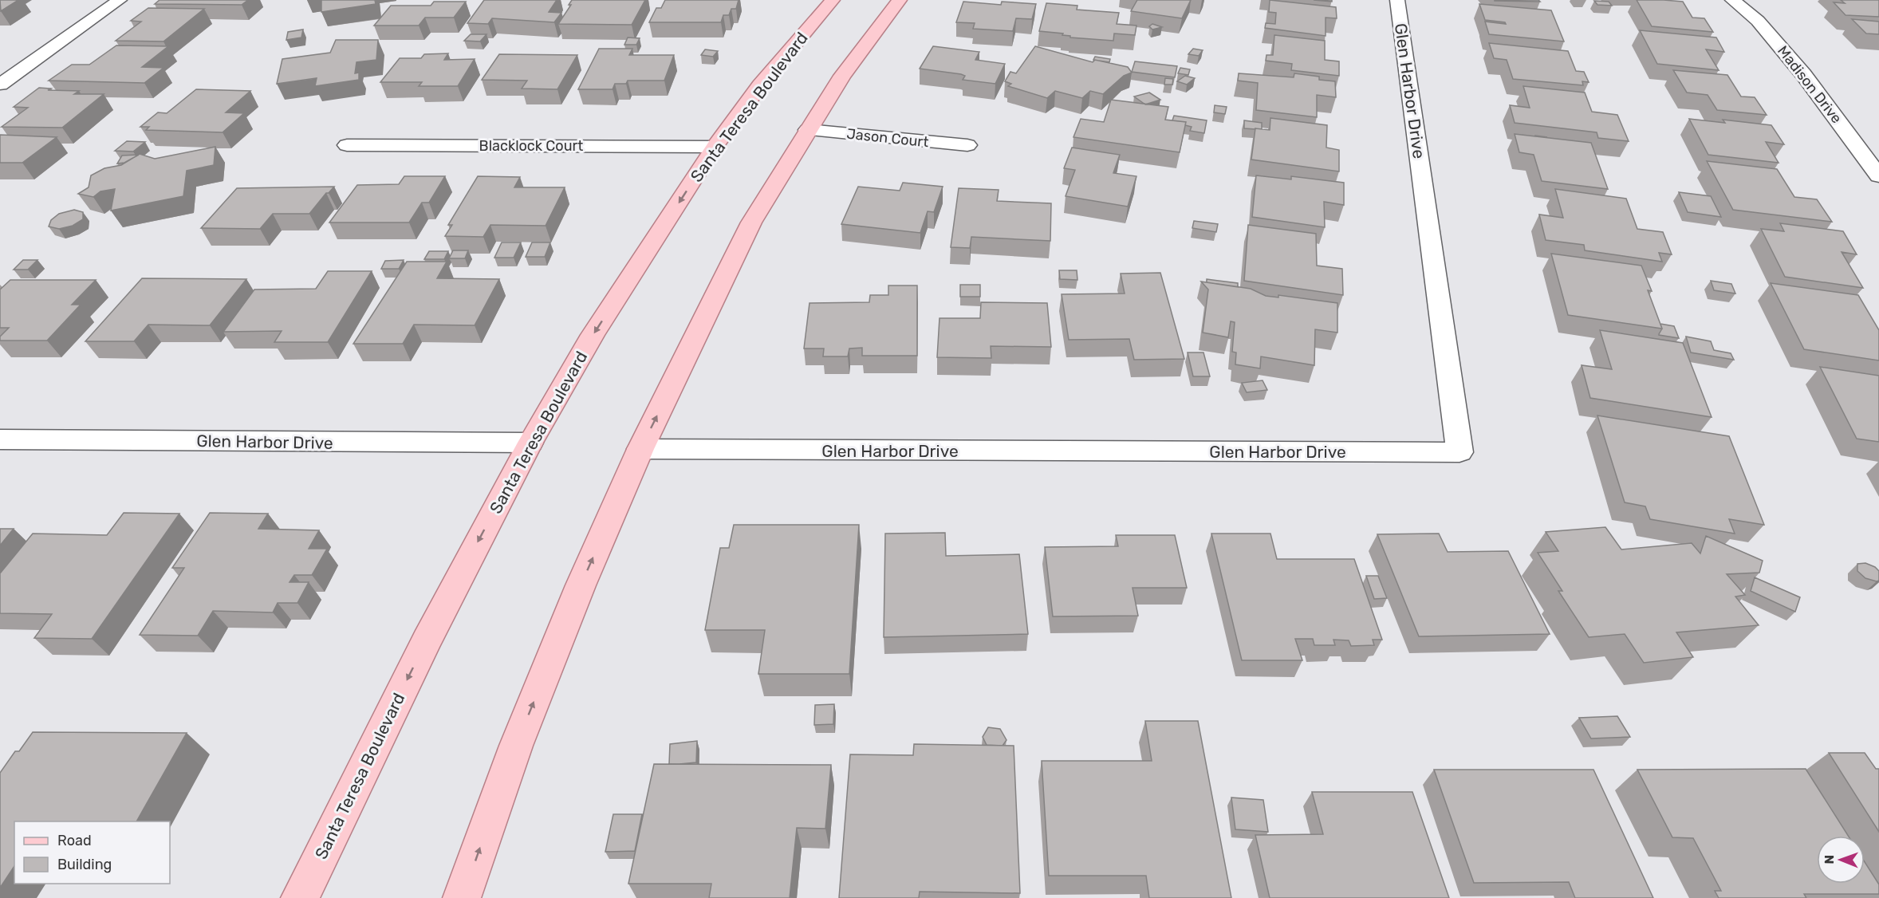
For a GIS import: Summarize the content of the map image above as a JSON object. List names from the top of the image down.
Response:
{
  "streets": {
    "main road": ["Santa Teresa Boulevard"],
    "street": [
      "Madison Drive",
      "Glen Harbor Drive",
      "Jason Court",
      "Blacklock Court"
    ]
  },
  "crossings": [
    ["Glen Harbor Drive", "Santa Teresa Boulevard"],
    ["Santa Teresa Boulevard", "Blacklock Court"]
  ],
  "legend": ["Road", "Building"],
  "north": "left"
}
